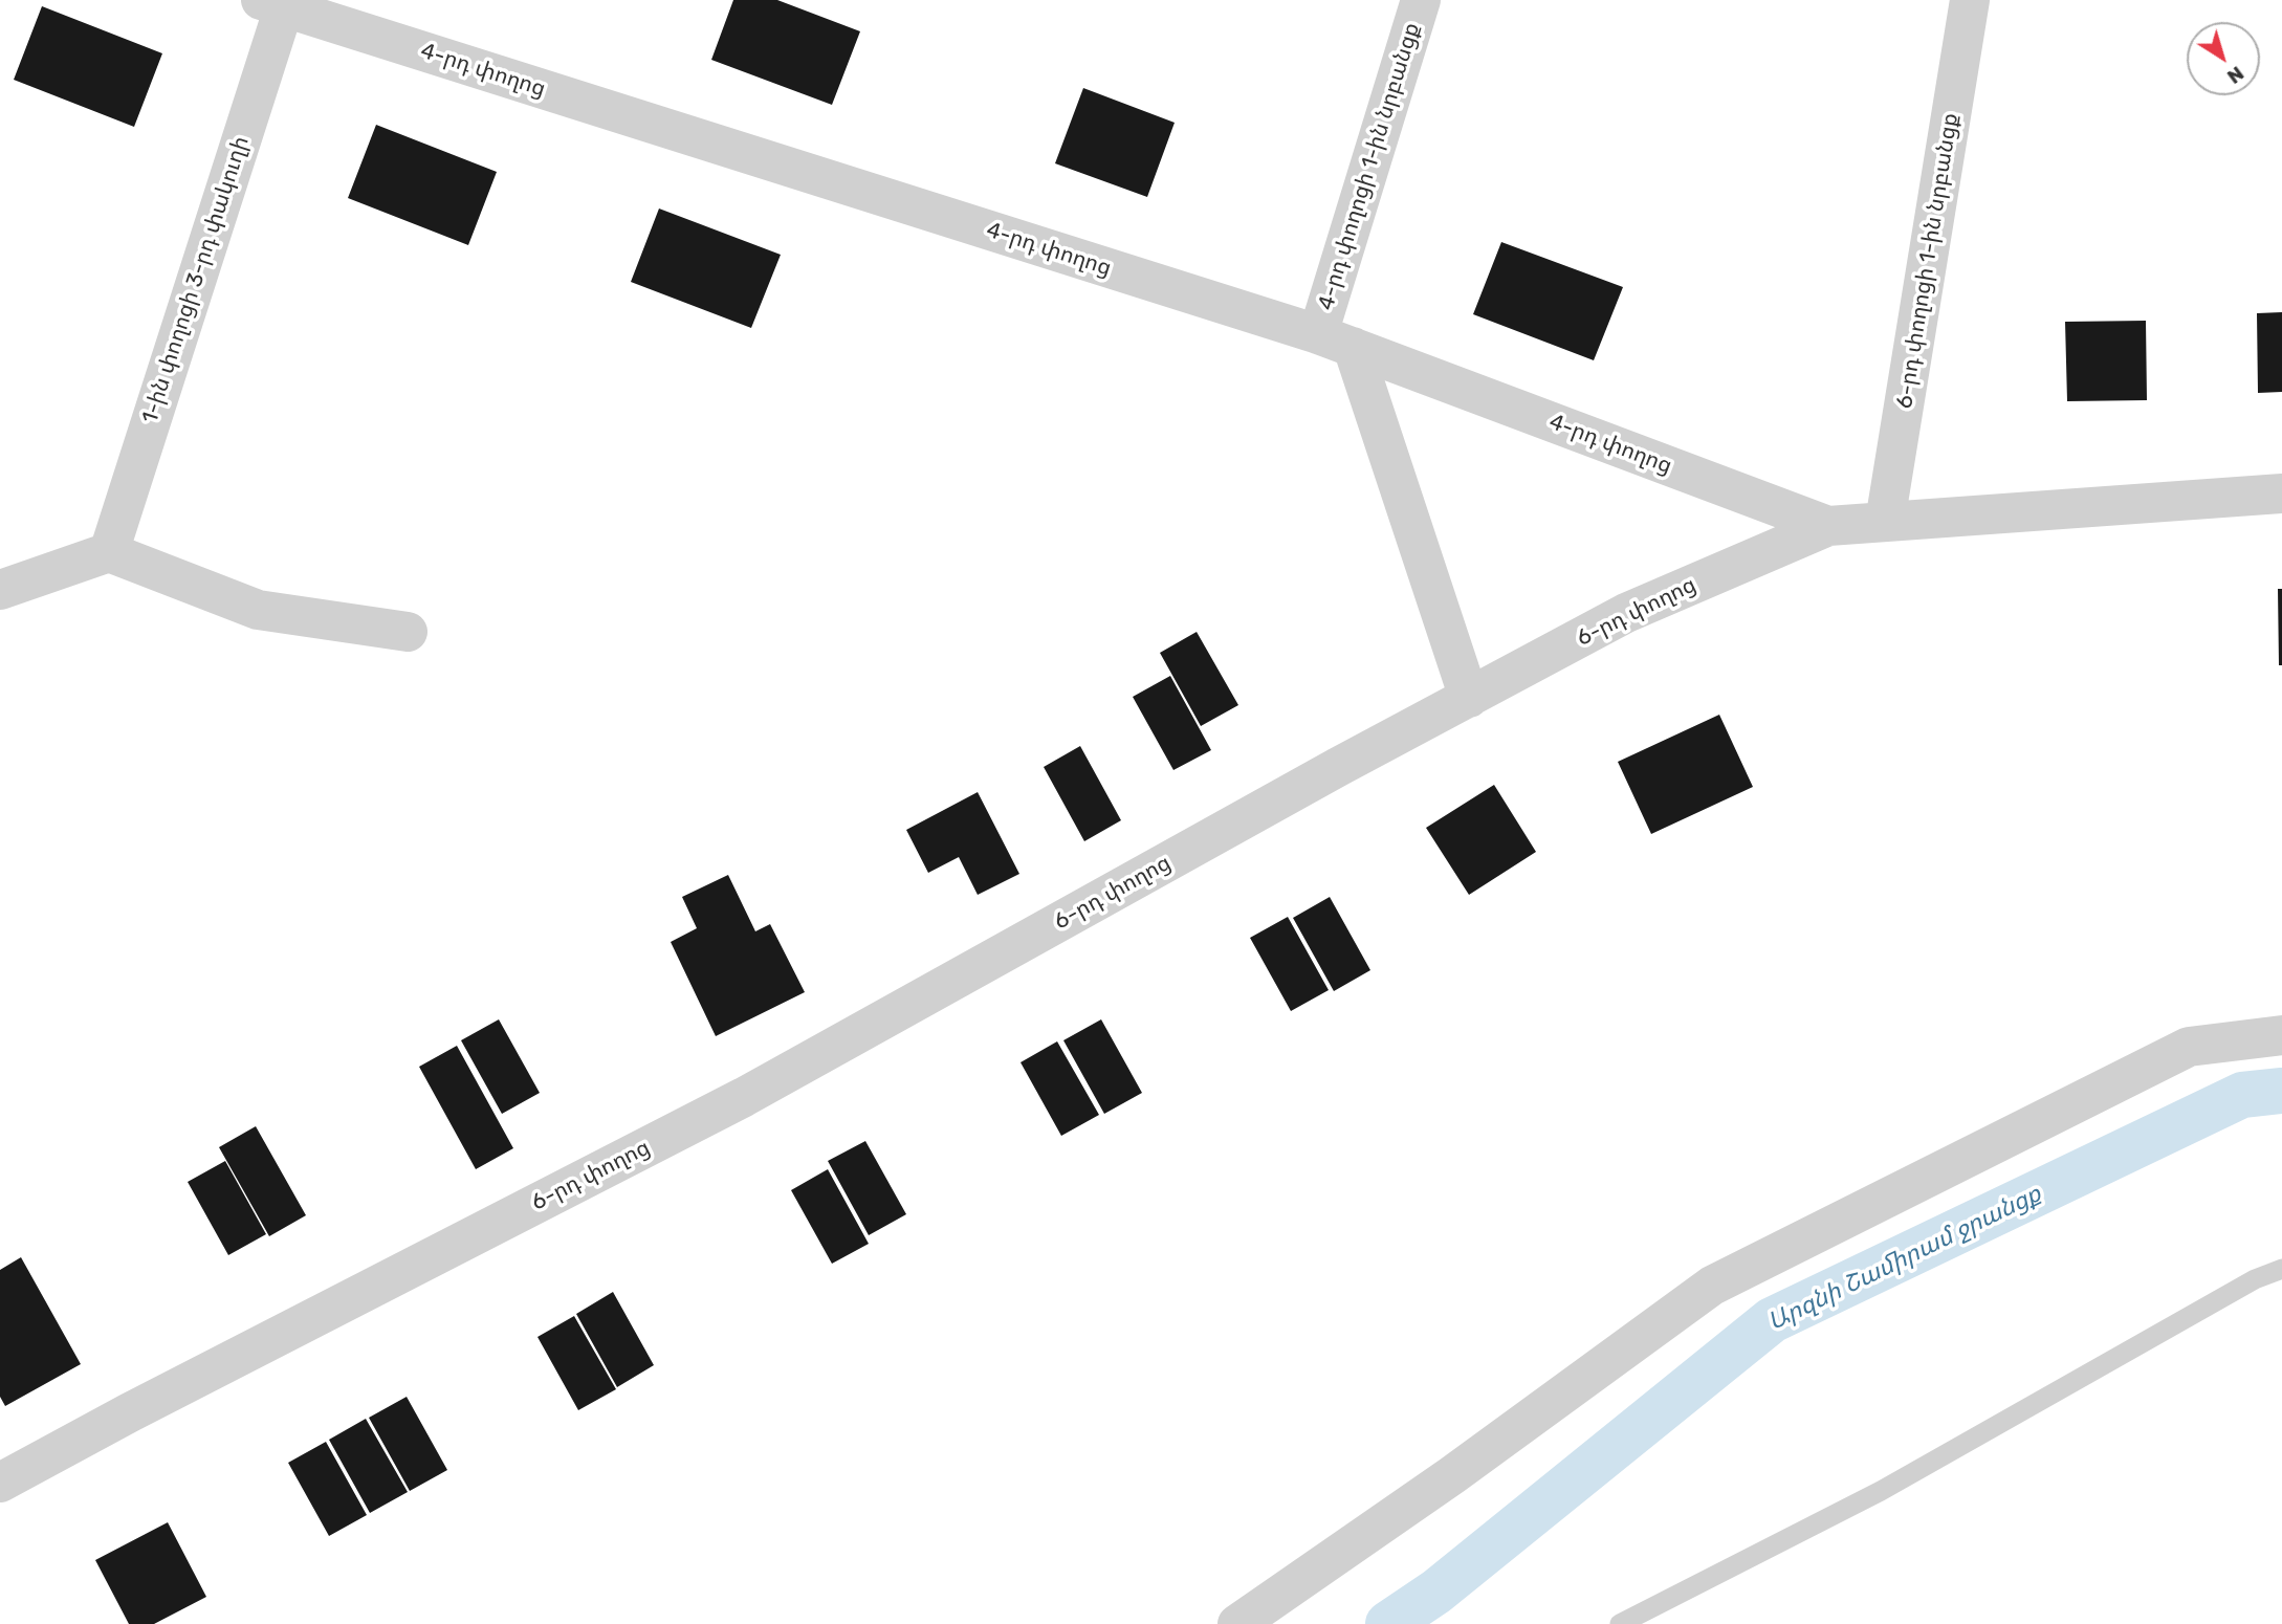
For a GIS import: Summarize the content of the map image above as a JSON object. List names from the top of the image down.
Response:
{
  "streets": {
    "street": [
      "4-րդ փողոց",
      "4-րդ փողոցի 1-ին նրբանցք",
      "6-րդ փողոցի 1-ին նրբանցք",
      "1-ին փողոցի 3-րդ փակուղի",
      "6-րդ փողոց"
    ]
  },
  "crossings": [
    ["4-րդ փողոց", "4-րդ փողոցի 1-ին նրբանցք"],
    ["4-րդ փողոց", "1-ին փողոցի 3-րդ փակուղի"],
    ["4-րդ փողոց", "6-րդ փողոց"],
    ["6-րդ փողոցի 1-ին նրբանցք", "6-րդ փողոց"]
  ],
  "water": ["Արզնի Շամիրամ ջրանցք"],
  "north": "bottom right"
}
